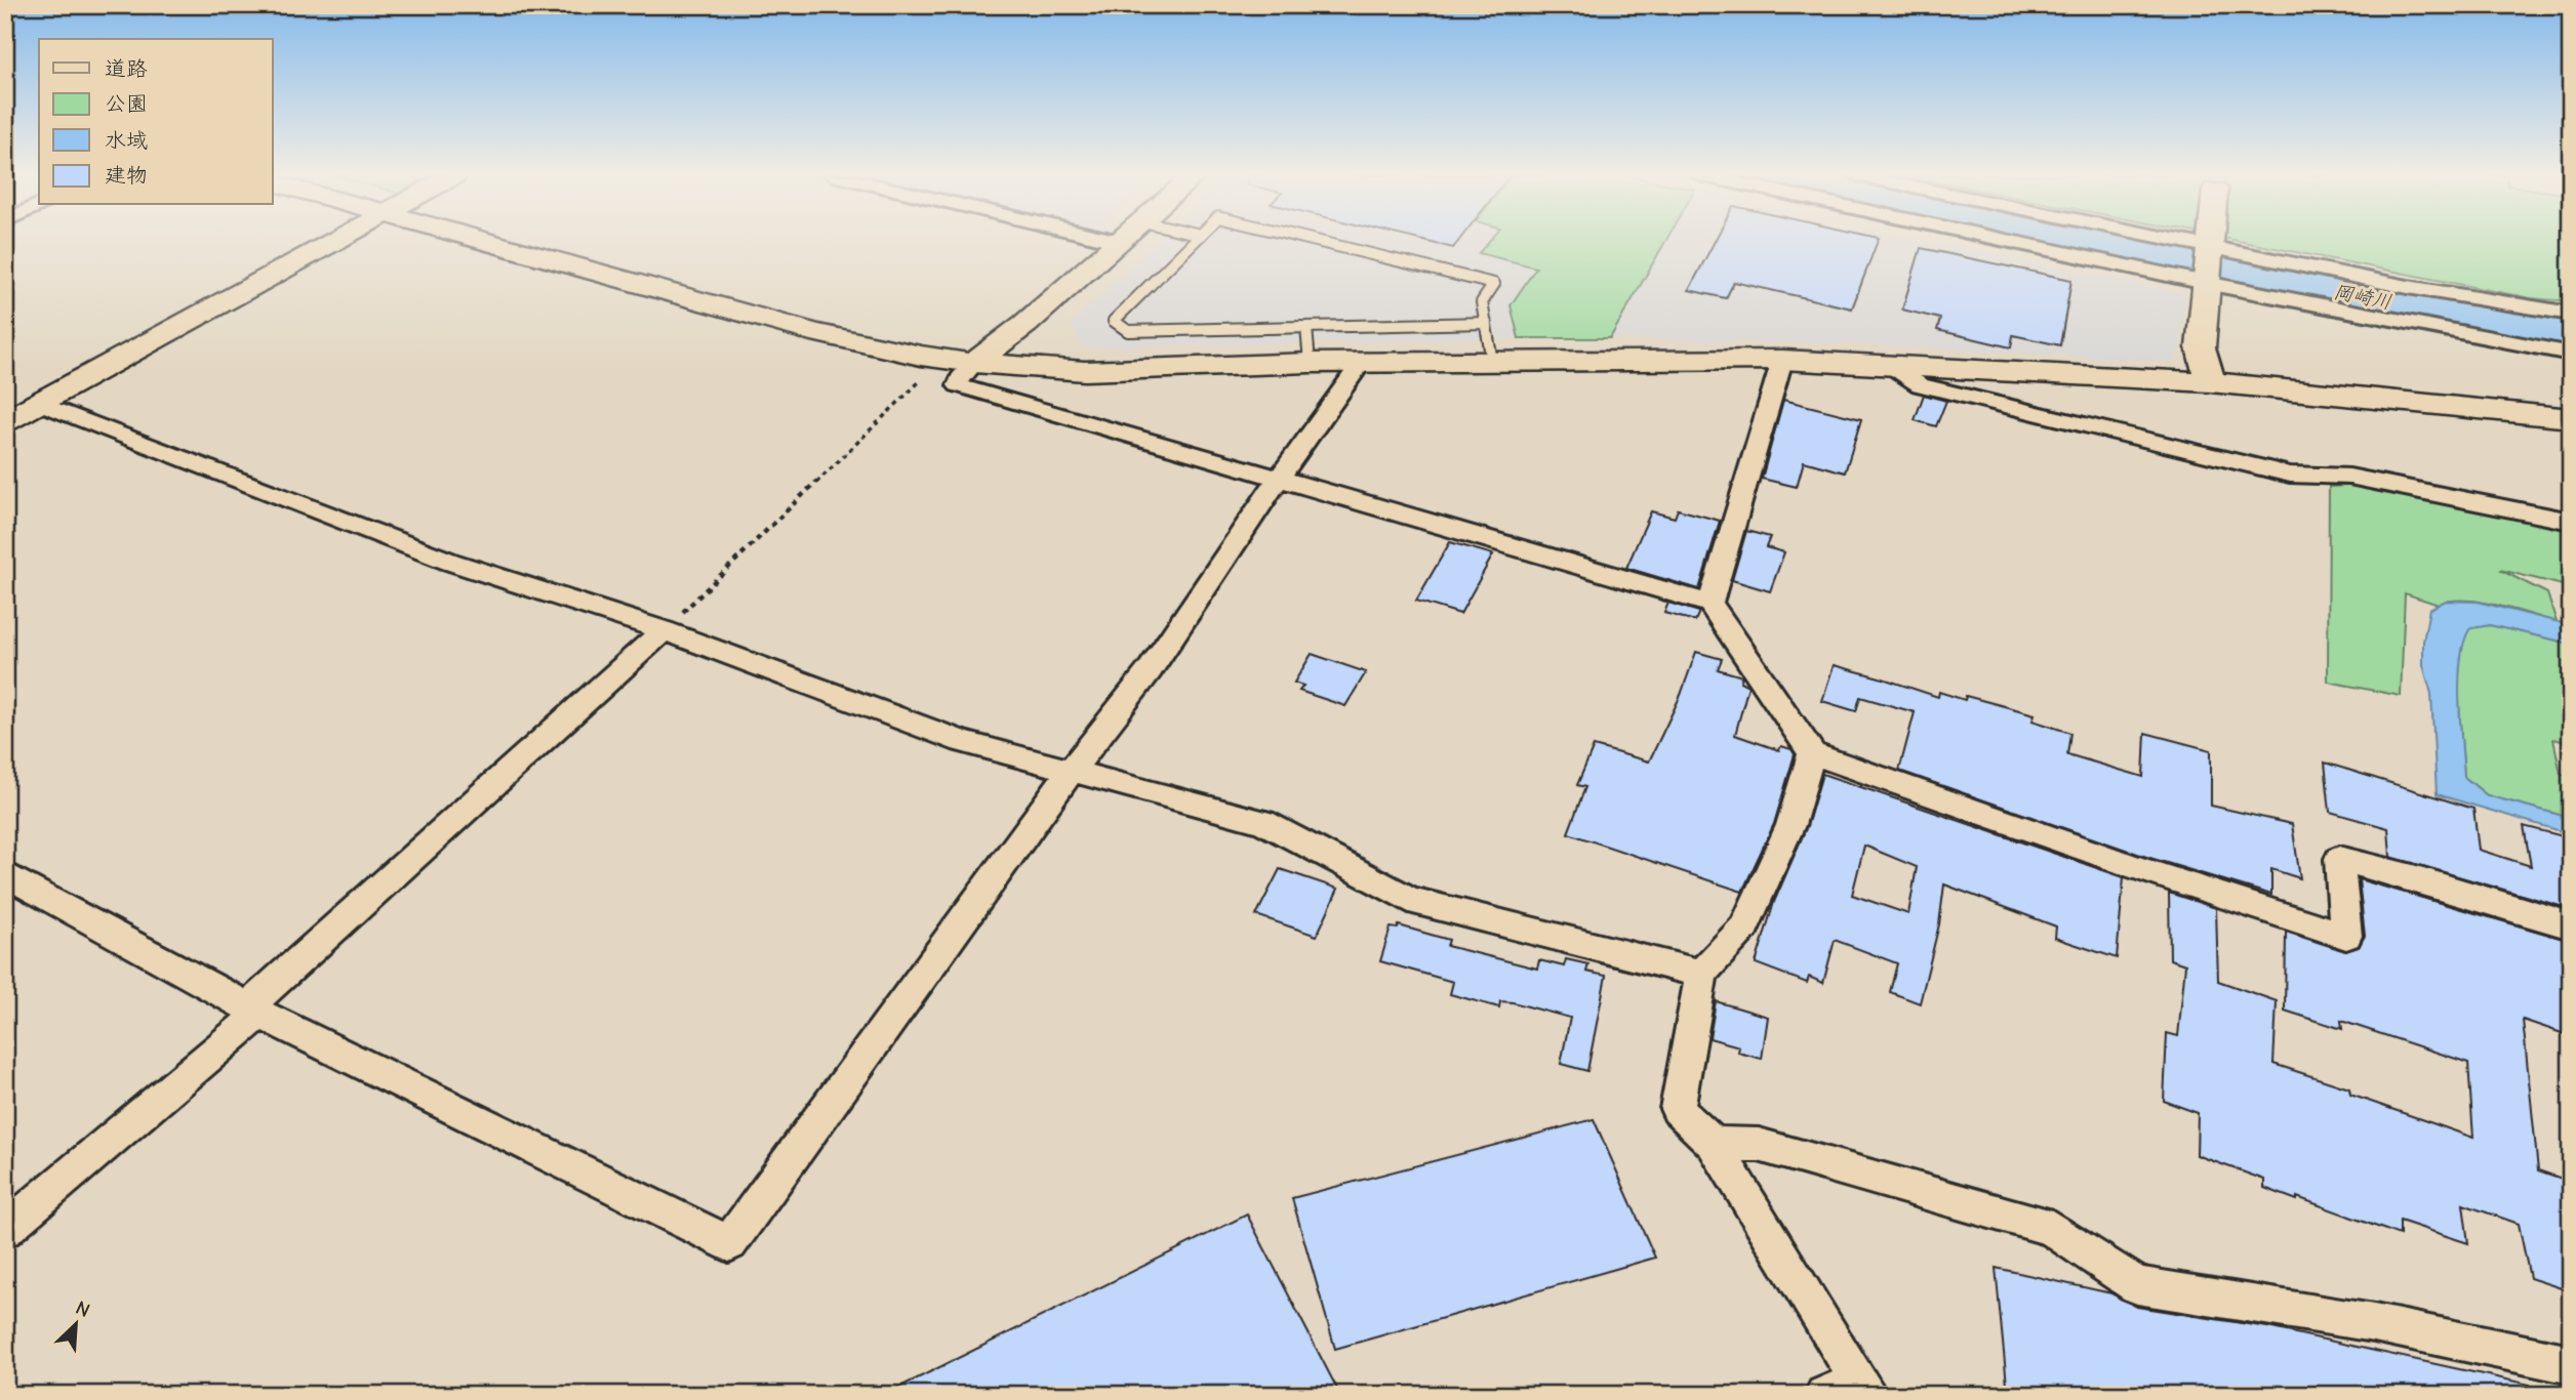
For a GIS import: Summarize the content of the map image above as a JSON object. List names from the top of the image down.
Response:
{
  "water": ["岡崎川"],
  "legend": [
    "道路",
    "公園",
    "水域",
    "建物"
  ],
  "north": "top right"
}
